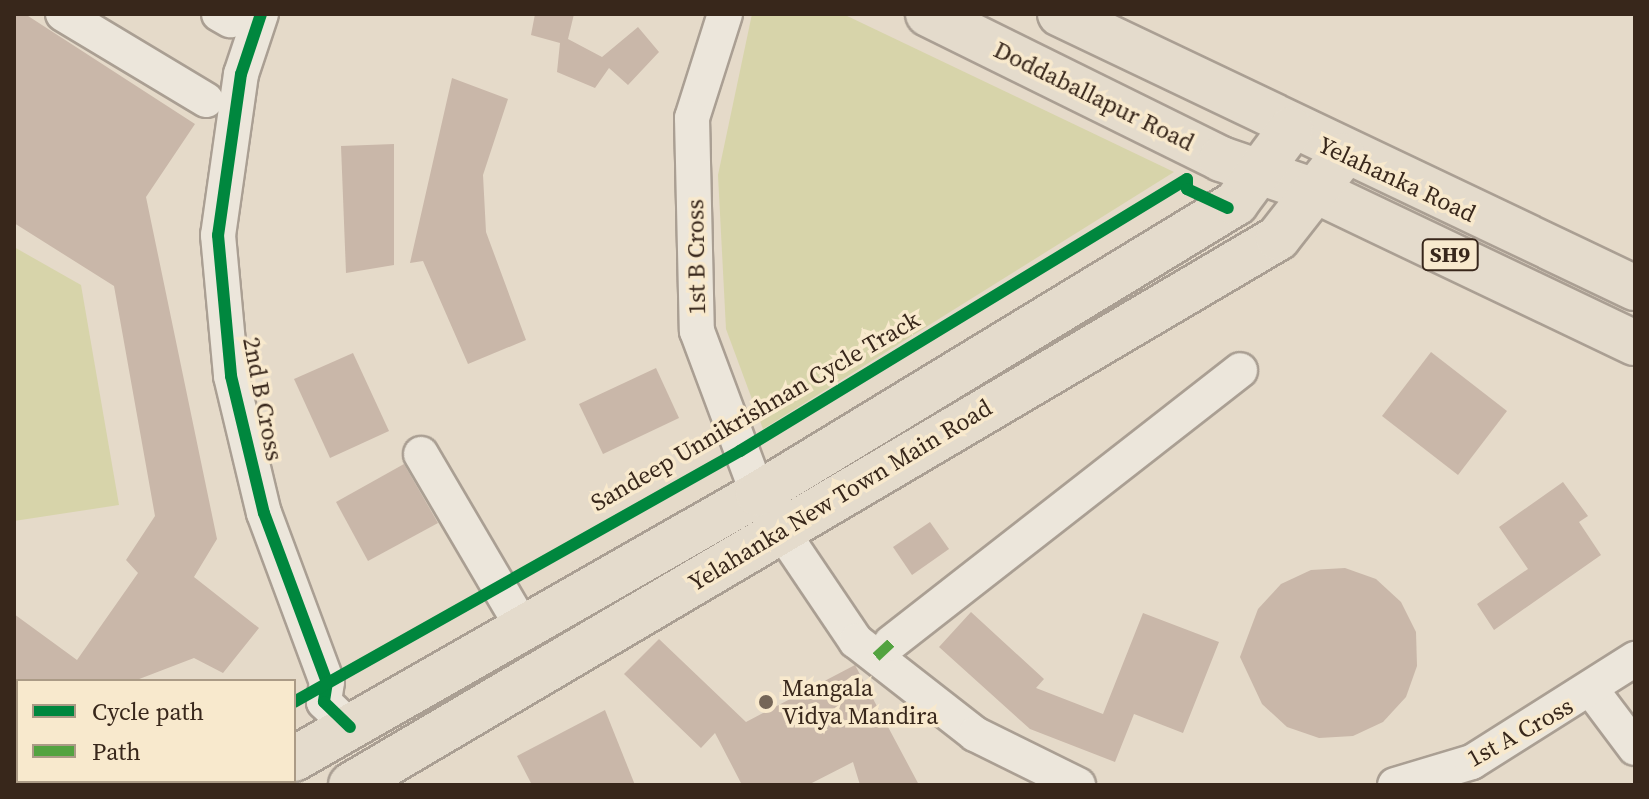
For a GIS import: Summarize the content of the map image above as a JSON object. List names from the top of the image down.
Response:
{
  "streets": {
    "main road": [
      "Doddaballapur Road",
      "Yelahanka Road",
      "SH9",
      "Yelahanka New Town Main Road"
    ],
    "street": ["1st B Cross", "2nd B Cross", "1st A Cross"],
    "cycle path": ["Sandeep Unnikrishnan Cycle Track"]
  },
  "crossings": [
    ["Doddaballapur Road", "Yelahanka Road"],
    ["Doddaballapur Road", "Yelahanka New Town Main Road"],
    ["Yelahanka Road", "SH9"],
    ["Yelahanka Road", "Yelahanka New Town Main Road"],
    ["SH9", "Yelahanka New Town Main Road"],
    ["1st B Cross", "Yelahanka New Town Main Road"],
    ["2nd B Cross", "Yelahanka New Town Main Road"]
  ],
  "places": ["Mangala Vidya Mandira"],
  "legend": ["Cycle path", "Path"]
}
